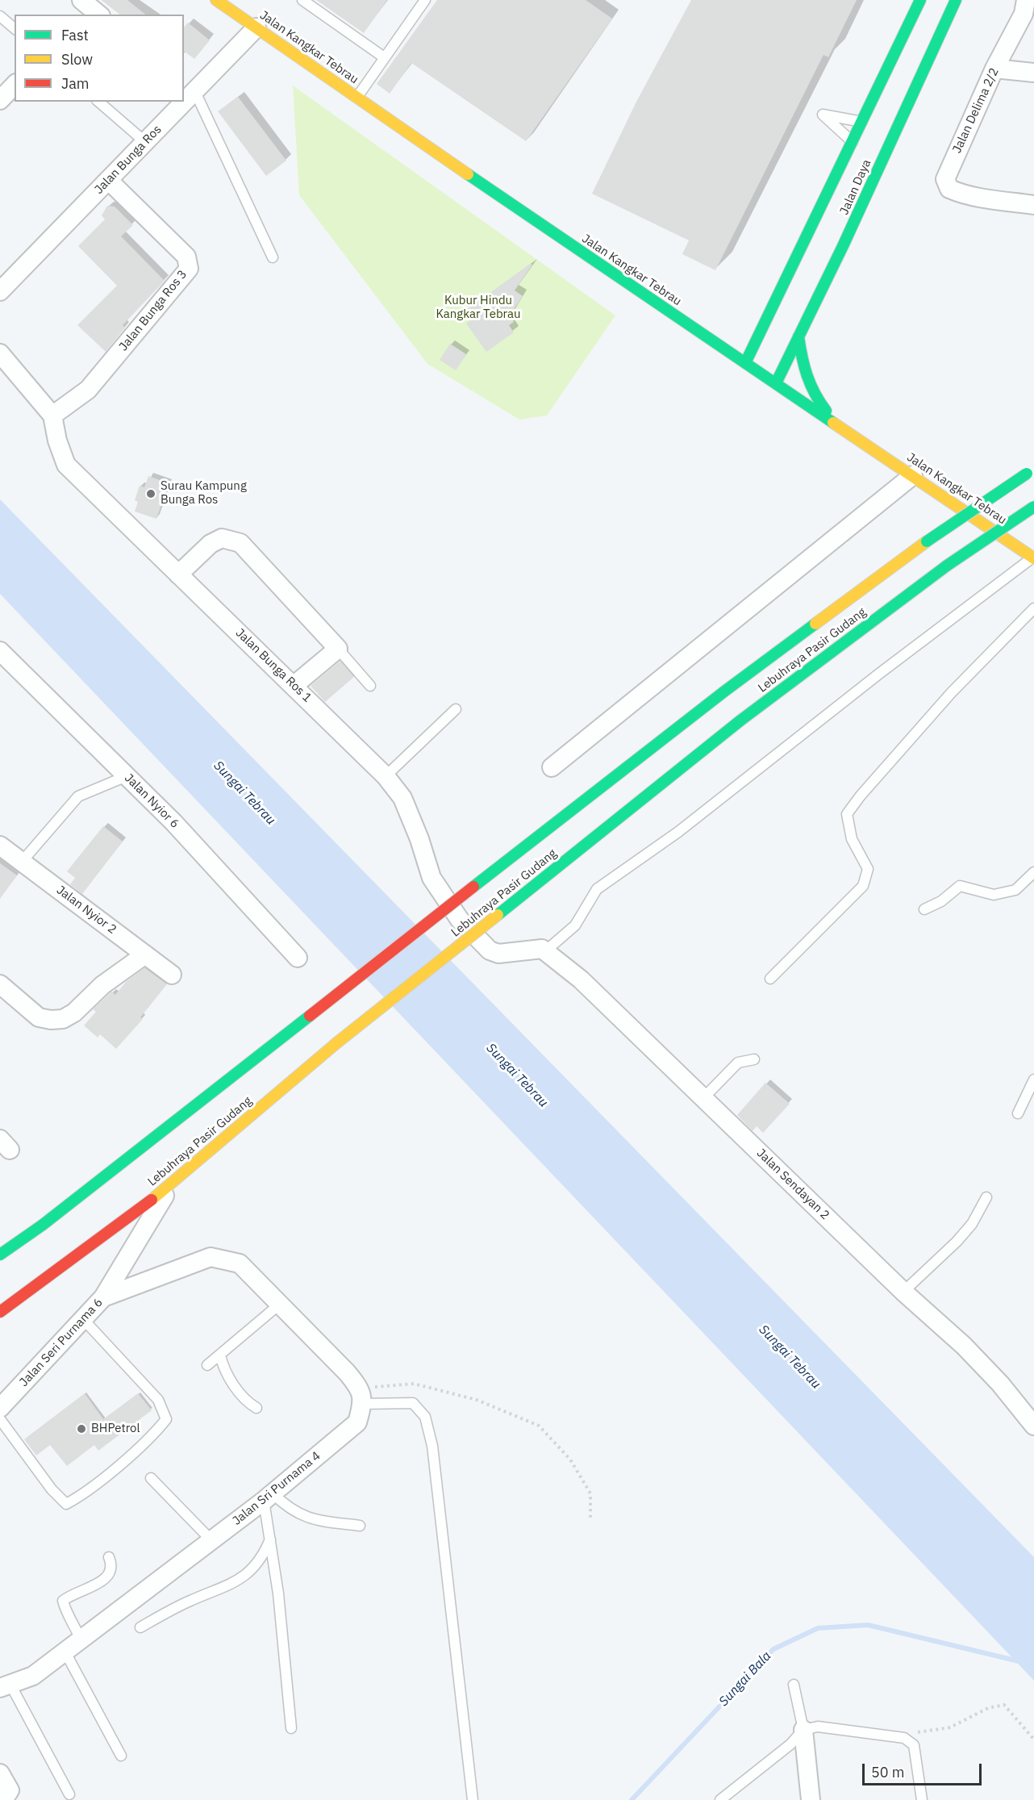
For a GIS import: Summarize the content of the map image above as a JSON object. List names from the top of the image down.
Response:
{
  "streets": {
    "main road": ["Jalan Kangkar Tebrau", "Jalan Daya", "Lebuhraya Pasir Gudang"],
    "street": [
      "Jalan Delima 2/2",
      "Jalan Bunga Ros",
      "Jalan Bunga Ros 3",
      "Jalan Bunga Ros 1",
      "Jalan Nyior 6",
      "Jalan Nyior 2",
      "Jalan Sendayan 2",
      "Jalan Seri Purnama 6",
      "Jalan Sri Purnama 4"
    ]
  },
  "crossings": [
    ["Jalan Kangkar Tebrau", "Jalan Bunga Ros"],
    ["Jalan Kangkar Tebrau", "Jalan Daya"],
    ["Jalan Bunga Ros", "Jalan Bunga Ros 3"],
    ["Jalan Bunga Ros 3", "Jalan Bunga Ros 1"],
    ["Jalan Bunga Ros 1", "Jalan Sendayan 2"]
  ],
  "water": ["Sungai Tebrau", "Sungai Bala"],
  "parks": ["Kubur Hindu Kangkar Tebrau"],
  "places": ["Surau Kampung Bunga Ros", "BHPetrol"],
  "legend": ["Fast", "Slow", "Jam"],
  "scale_bar": "50 m"
}
